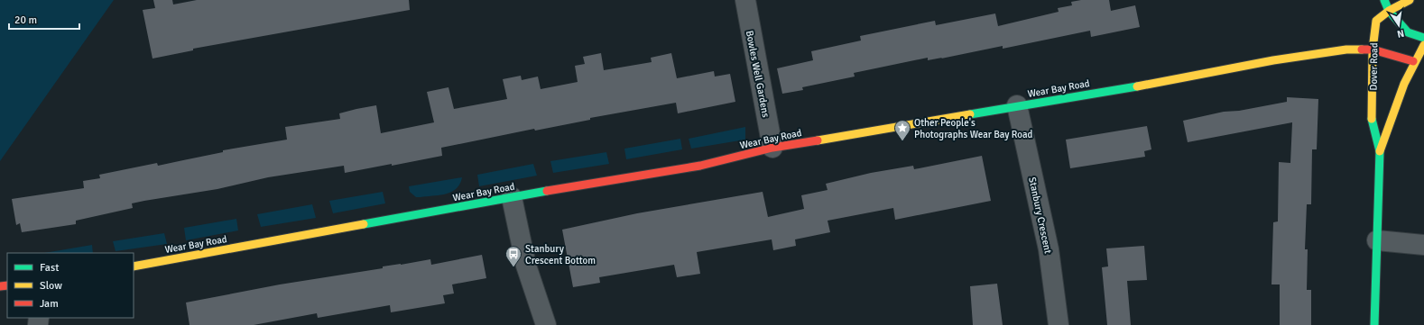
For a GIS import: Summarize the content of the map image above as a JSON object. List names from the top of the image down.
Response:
{
  "streets": {
    "street": [
      "Dover Road",
      "Bowles Well Gardens",
      "Wear Bay Road",
      "Stanbury Crescent"
    ]
  },
  "crossings": [
    ["Dover Road", "Wear Bay Road"],
    ["Bowles Well Gardens", "Wear Bay Road"],
    ["Wear Bay Road", "Stanbury Crescent"]
  ],
  "places": {
    "place": ["Other People's Photographs Wear Bay Road"],
    "bus stop": ["Stanbury Crescent Bottom"]
  },
  "legend": ["Fast", "Slow", "Jam"],
  "scale_bar": "20 m",
  "north": "bottom"
}
